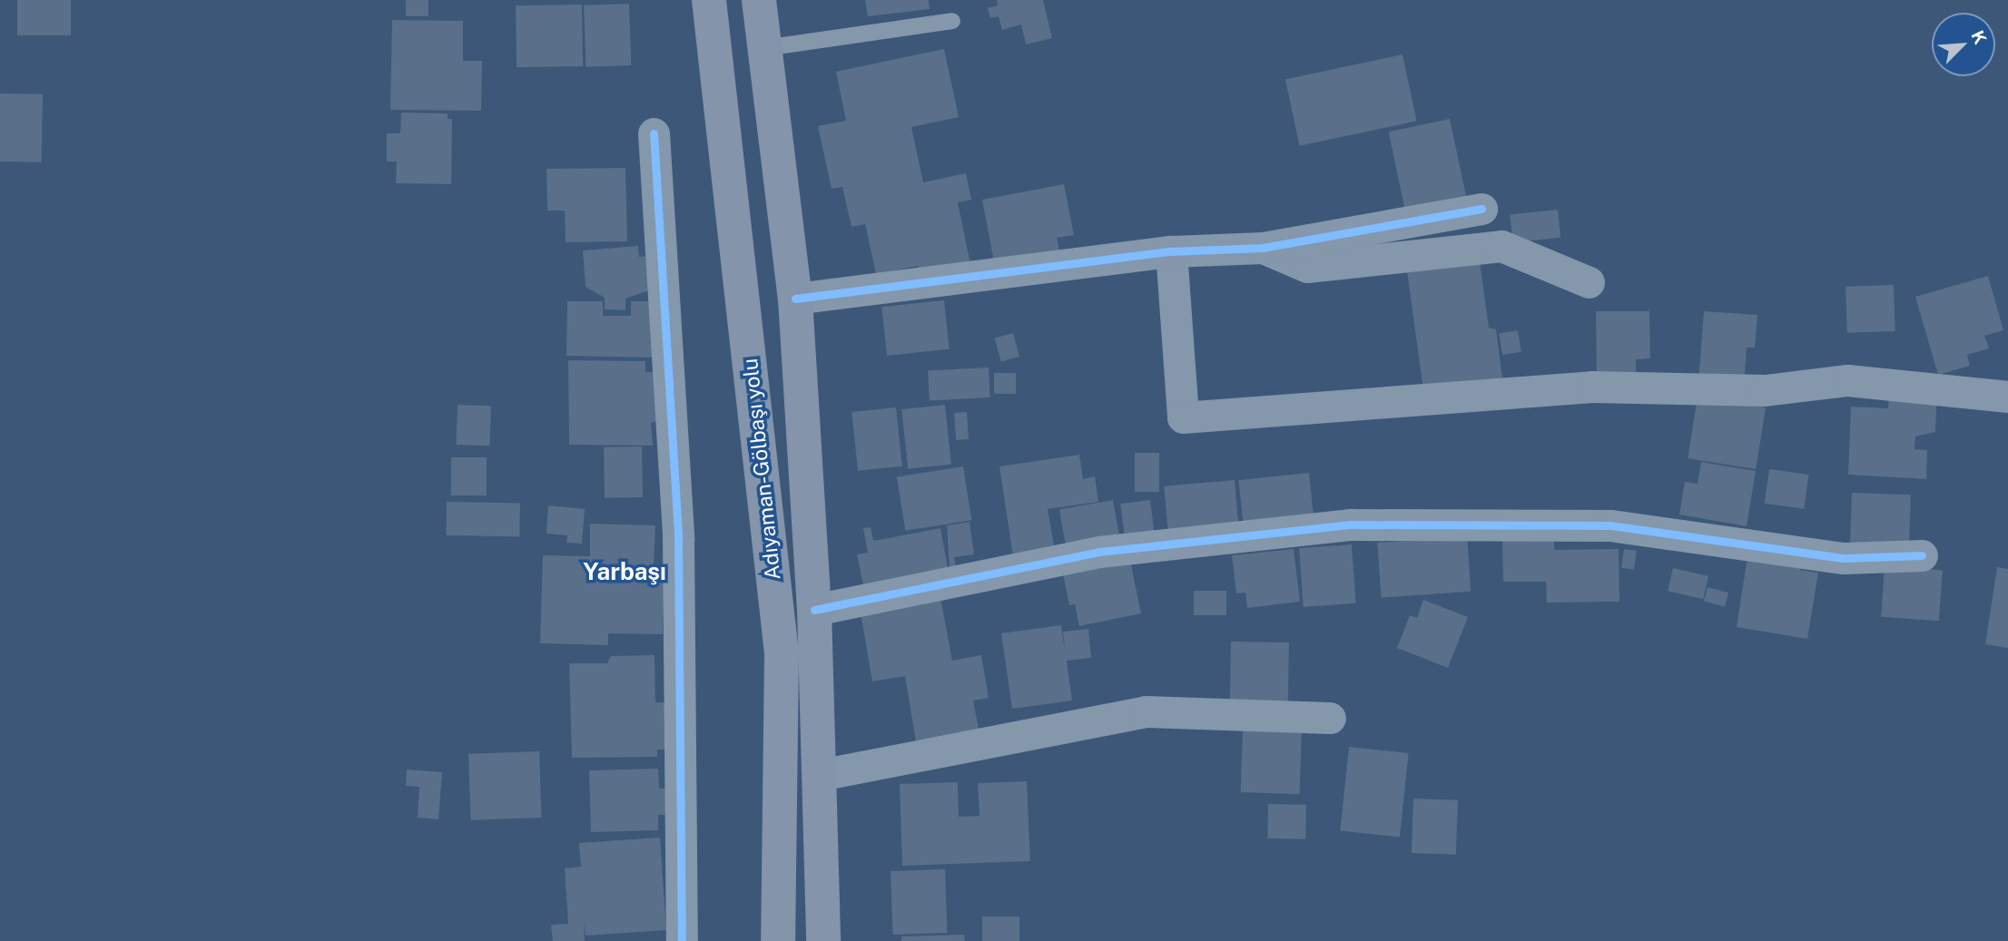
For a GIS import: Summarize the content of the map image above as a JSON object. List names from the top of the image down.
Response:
{
  "streets": {
    "highway": ["Adıyaman-Gölbaşı yolu"]
  },
  "districts": ["Yarbaşı"],
  "north": "top right"
}
